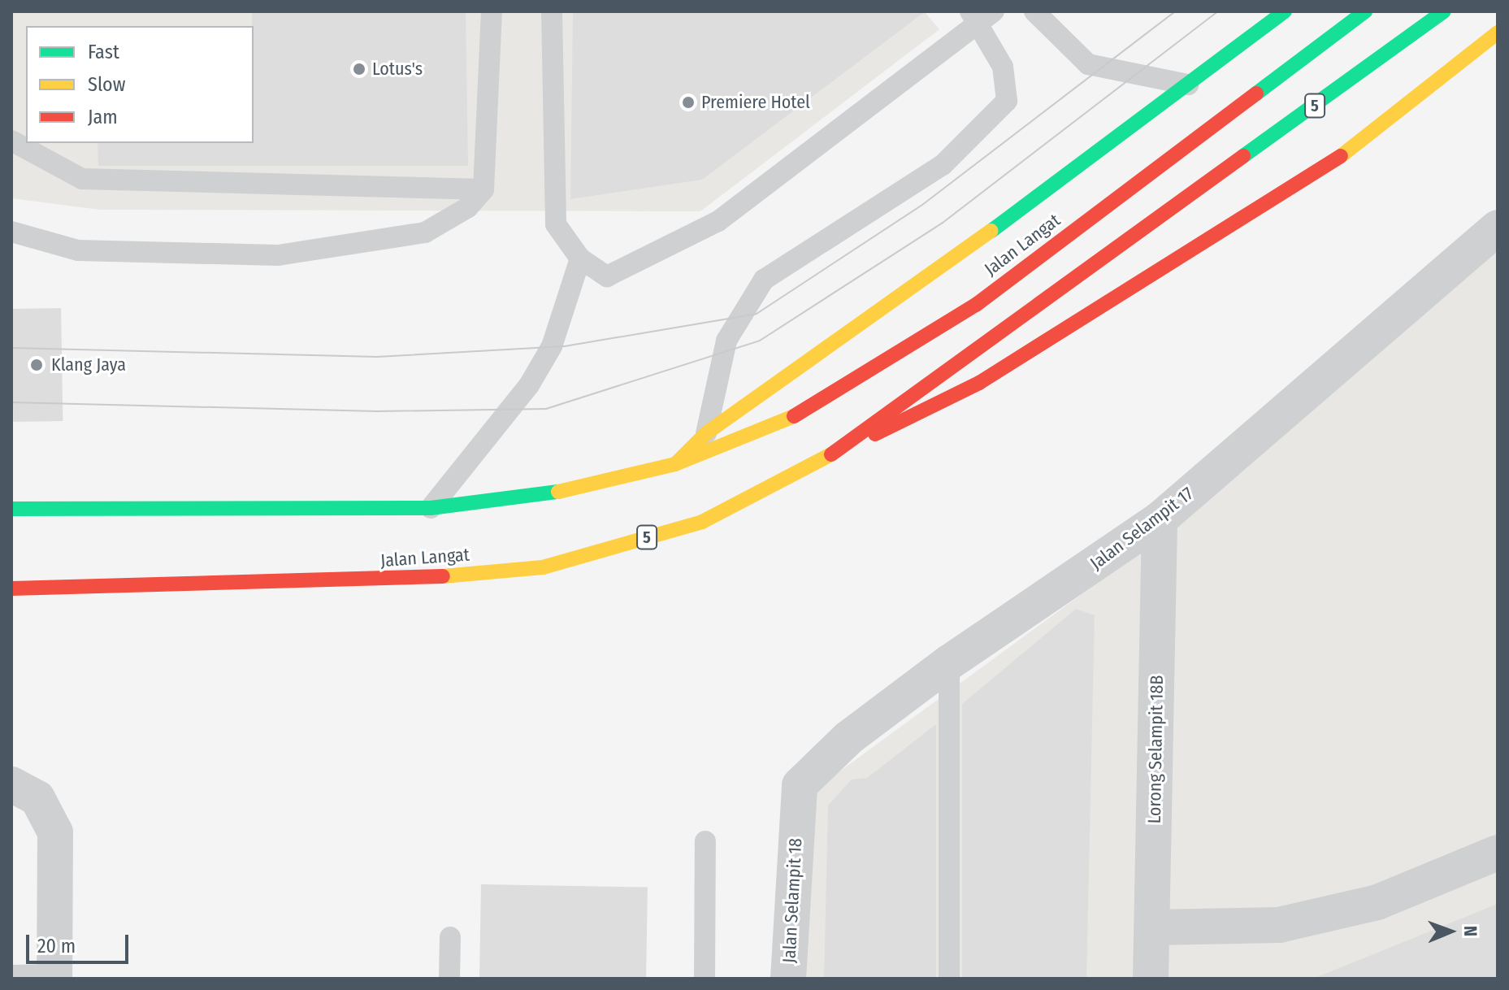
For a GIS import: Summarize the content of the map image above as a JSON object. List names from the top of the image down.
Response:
{
  "streets": {
    "main road": ["5", "Jalan Langat"],
    "street": ["Jalan Selampit 17", "Lorong Selampit 18B", "Jalan Selampit 18"]
  },
  "crossings": [
    ["Jalan Selampit 17", "Lorong Selampit 18B"],
    ["Jalan Selampit 17", "Jalan Selampit 18"]
  ],
  "places": ["Lotus's", "Premiere Hotel", "Klang Jaya"],
  "legend": ["Fast", "Slow", "Jam"],
  "scale_bar": "20 m",
  "north": "right"
}
